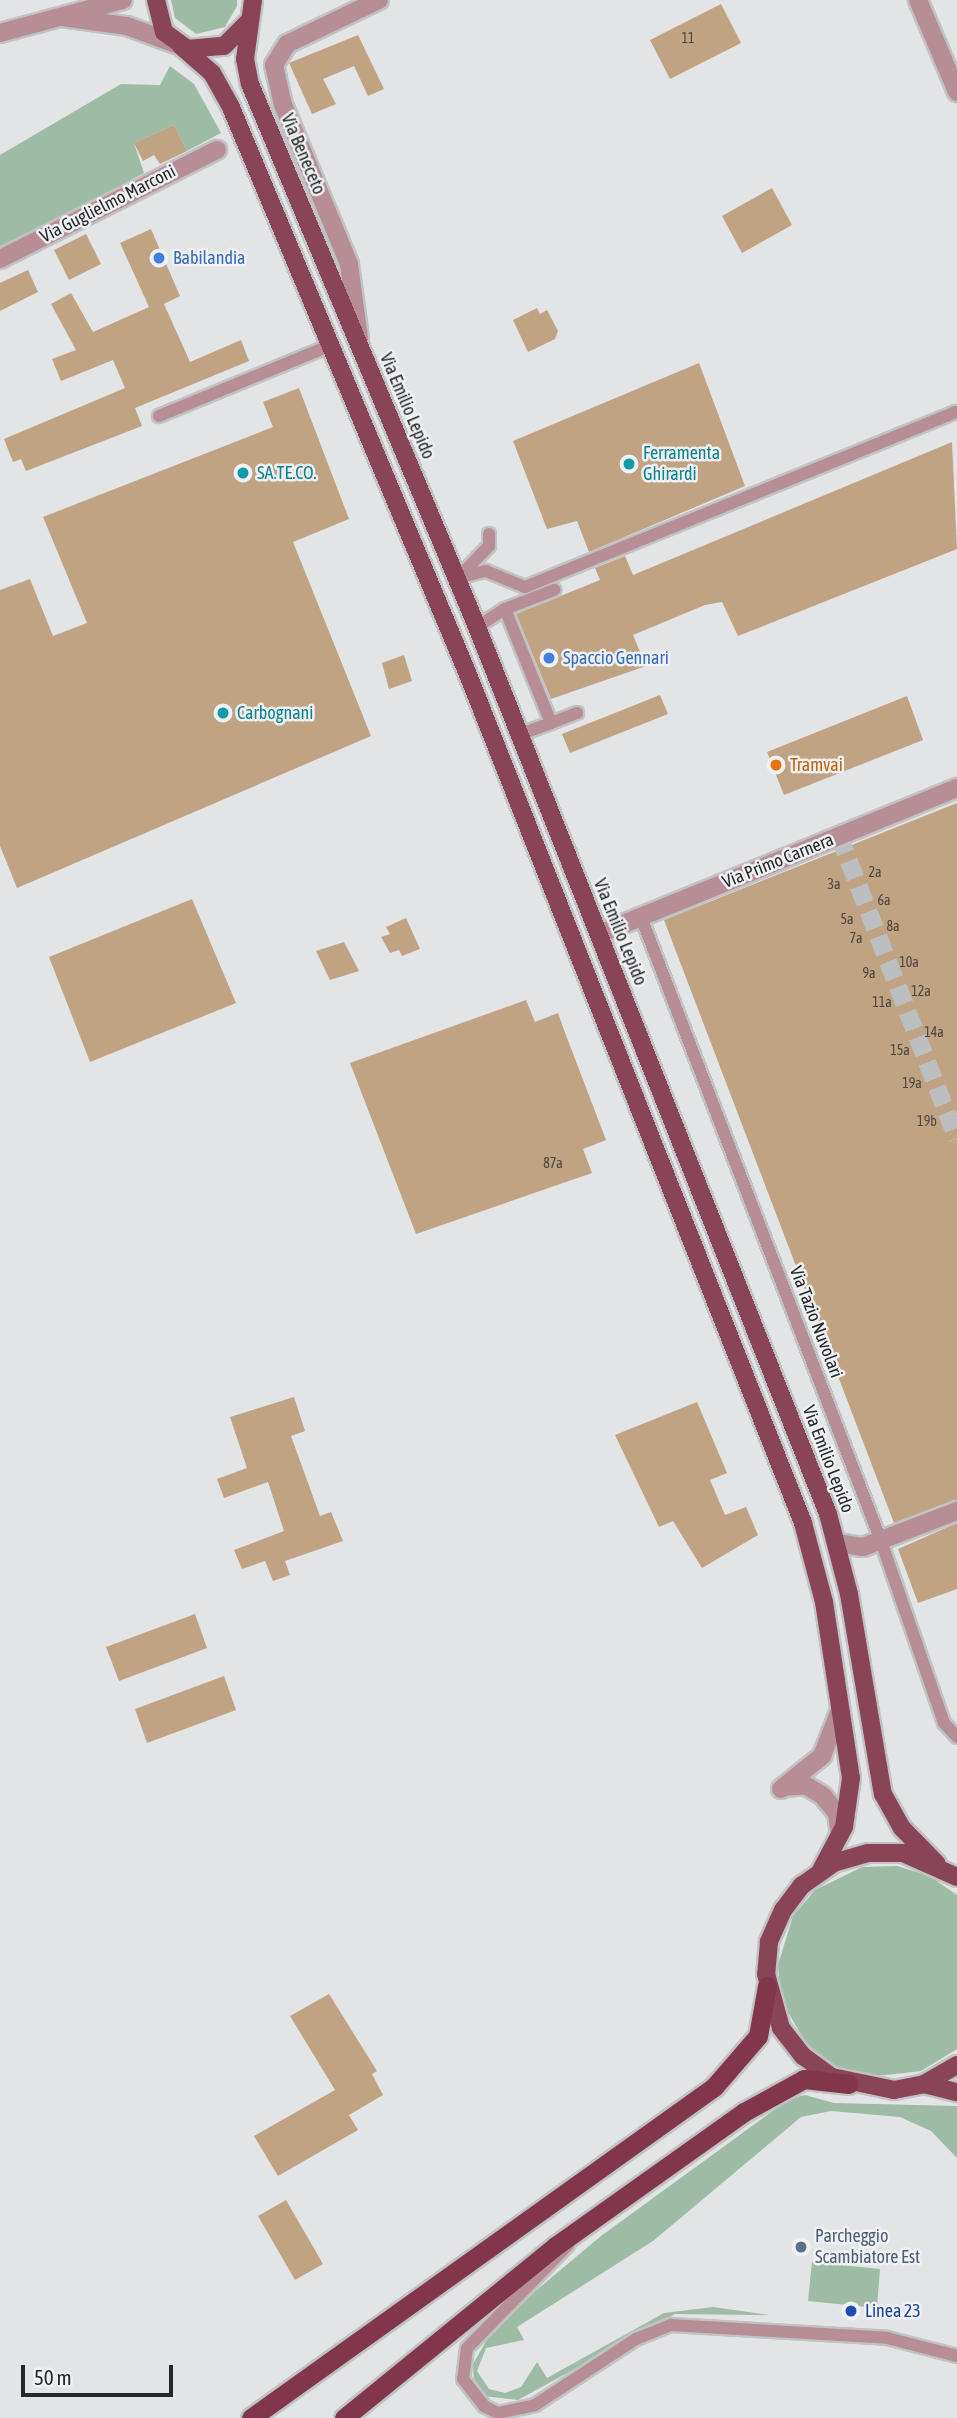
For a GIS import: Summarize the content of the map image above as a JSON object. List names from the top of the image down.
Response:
{
  "streets": {
    "main road": ["Via Emilio Lepido"],
    "street": ["Via Beneceto", "Via Guglielmo Marconi", "Via Primo Carnera"],
    "lane": ["Via Tazio Nuvolari"]
  },
  "crossings": [
    ["Via Beneceto", "Via Emilio Lepido"],
    ["Via Emilio Lepido", "Via Primo Carnera"],
    ["Via Primo Carnera", "Via Tazio Nuvolari"]
  ],
  "places": [
    "Babilandia",
    "Ferramenta Ghirardi",
    "SA.TE.CO.",
    "Spaccio Gennari",
    "Carbognani",
    "Tramvai",
    "Parcheggio Scambiatore Est",
    "Linea 23"
  ],
  "house_numbers": [
    "11",
    "2a",
    "3a",
    "6a",
    "5a",
    "8a",
    "7a",
    "10a",
    "9a",
    "12a",
    "11a",
    "14a",
    "15a",
    "19a",
    "19b",
    "87a"
  ],
  "scale_bar": "50 m"
}
